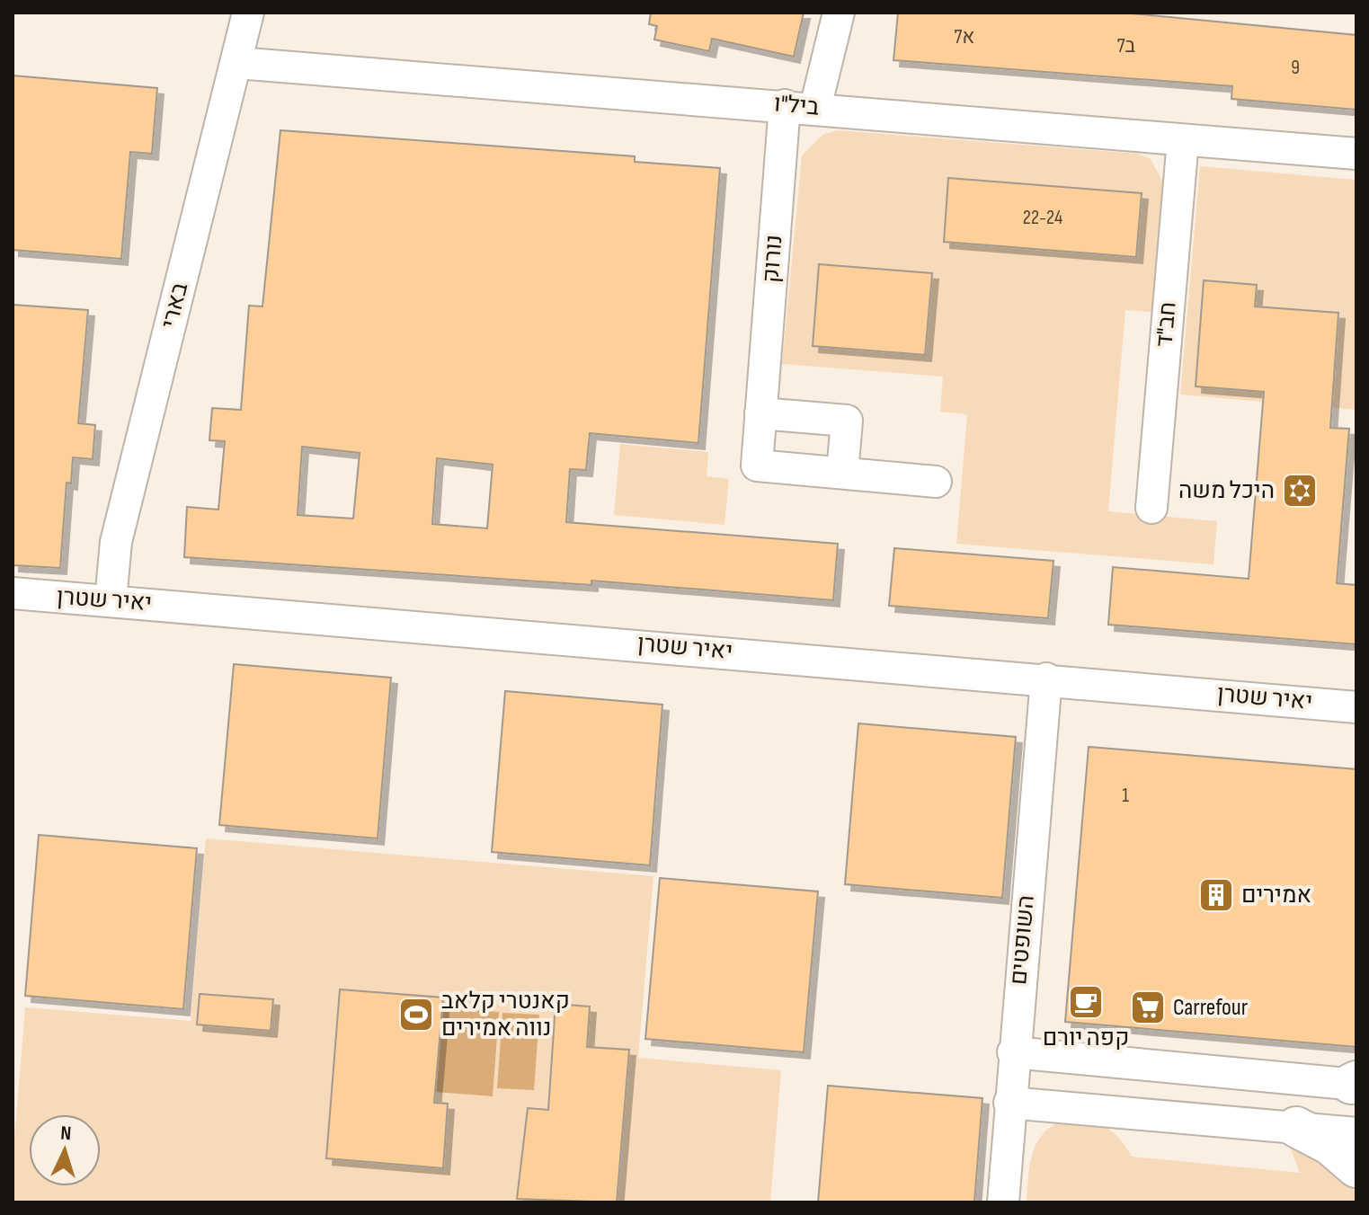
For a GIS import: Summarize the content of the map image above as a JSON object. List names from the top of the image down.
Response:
{
  "streets": {
    "street": [
      "ביל\"ו",
      "נורוק",
      "בארי",
      "חב\"ד",
      "יאיר שטרן",
      "השופטים"
    ]
  },
  "crossings": [
    ["ביל\"ו", "נורוק"],
    ["ביל\"ו", "בארי"],
    ["ביל\"ו", "חב\"ד"],
    ["בארי", "יאיר שטרן"],
    ["יאיר שטרן", "השופטים"]
  ],
  "places": {
    "synagogue": ["היכל משה"],
    "building": ["אמירים"],
    "cafe": ["קפה יורם"],
    "supermarket": ["Carrefour"],
    "sports": ["קאנטרי קלאב נווה אמירים"]
  },
  "house_numbers": [
    "7א",
    "7ב",
    "9",
    "22-24",
    "1"
  ],
  "north": "top"
}
